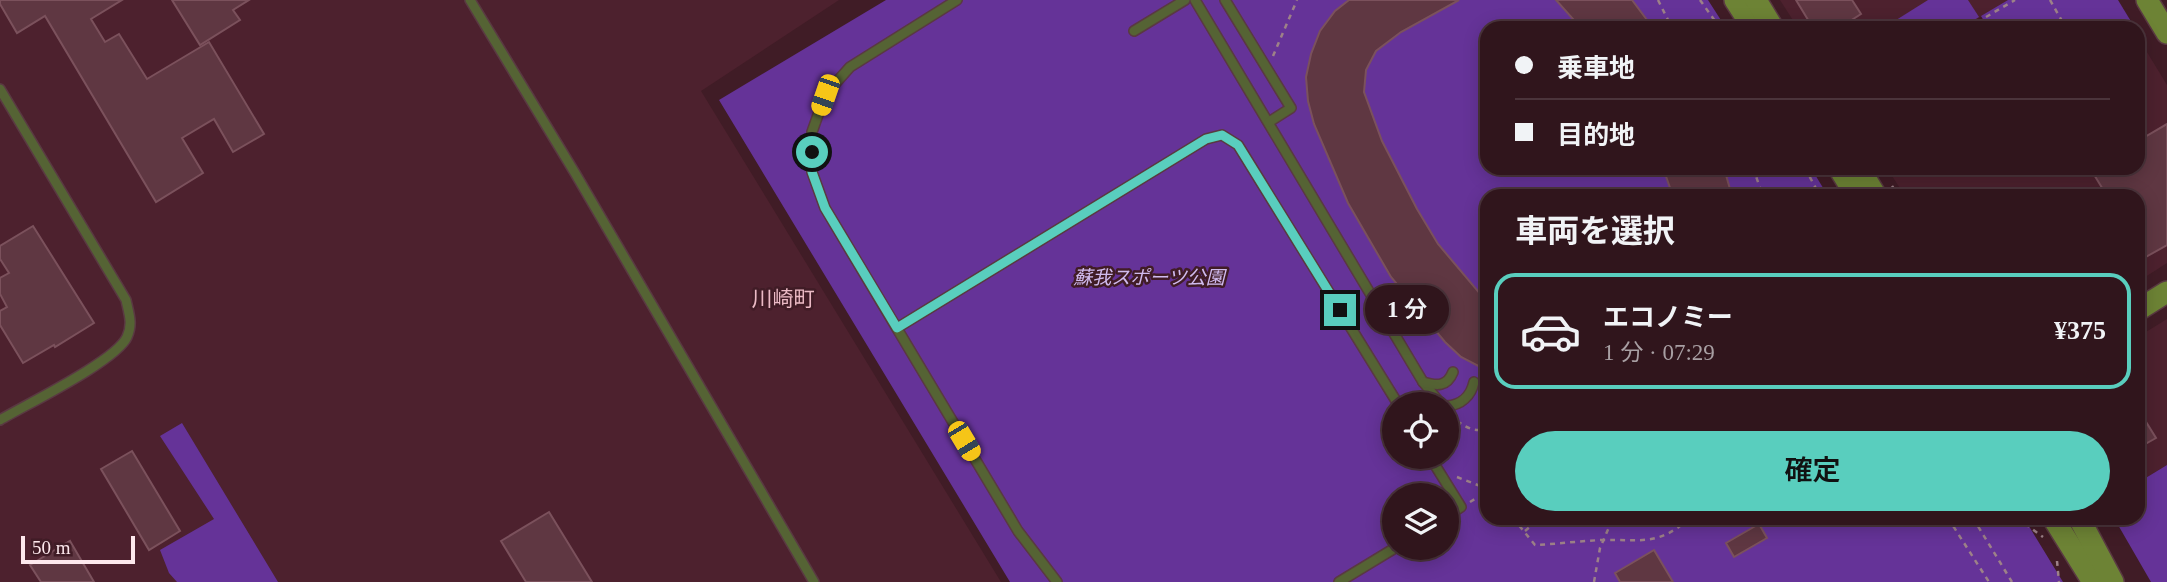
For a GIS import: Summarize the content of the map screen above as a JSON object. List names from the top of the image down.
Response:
{
  "districts": ["川崎町"],
  "parks": ["蘇我スポーツ公園"],
  "scale_bar": "50 m",
  "page": {
    "banner": ["乗車地", "目的地"],
    "heading": "車両を選択",
    "list": [
      {
        "name": "エコノミー",
        "note": "1 分 · 07:29",
        "value": "¥375"
      }
    ],
    "bubble": "1 分",
    "buttons": "確定",
    "scale": "50 m"
  }
}
